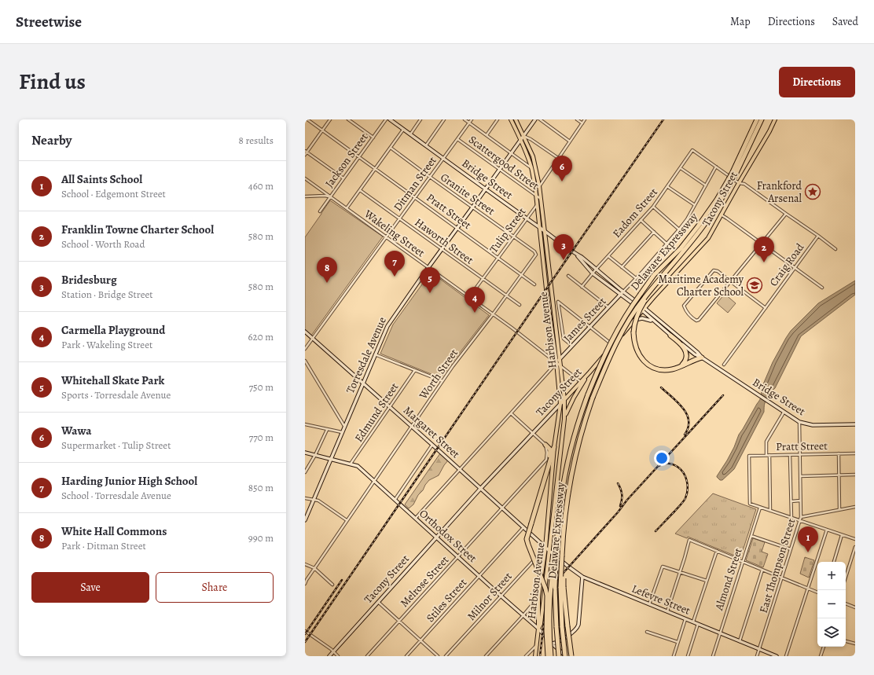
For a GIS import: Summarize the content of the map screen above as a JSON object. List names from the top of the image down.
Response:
{
  "streets": {
    "highway": ["Delaware Expressway"],
    "main road": [
      "Bridge Street",
      "Tacony Street",
      "James Street",
      "Harbison Avenue",
      "Torresdale Avenue",
      "Margaret Street",
      "Orthodox Street",
      "Lefevre Street"
    ],
    "street": [
      "Jackson Street",
      "Scattergood Street",
      "Ditman Street",
      "Granite Street",
      "Pratt Street",
      "Eadom Street",
      "Tulip Street",
      "Wakeling Street",
      "Haworth Street",
      "Craig Road",
      "Worth Street",
      "Edmund Street",
      "East Thompson Street",
      "Almond Street",
      "Melrose Street",
      "Milnor Street",
      "Stiles Street"
    ]
  },
  "crossings": [
    ["Jackson Street", "Pratt Street"],
    ["Jackson Street", "Wakeling Street"],
    ["Scattergood Street", "Ditman Street"],
    ["Scattergood Street", "Harbison Avenue"],
    ["Scattergood Street", "Torresdale Avenue"],
    ["Bridge Street", "Ditman Street"],
    ["Bridge Street", "Tacony Street"],
    ["Bridge Street", "Eadom Street"],
    ["Bridge Street", "Tulip Street"],
    ["Bridge Street", "James Street"],
    ["Bridge Street", "Harbison Avenue"],
    ["Bridge Street", "Torresdale Avenue"],
    ["Bridge Street", "East Thompson Street"],
    ["Ditman Street", "Granite Street"],
    ["Ditman Street", "Pratt Street"],
    ["Ditman Street", "Wakeling Street"],
    ["Ditman Street", "Haworth Street"],
    ["Ditman Street", "Margaret Street"],
    ["Granite Street", "Tulip Street"],
    ["Granite Street", "Torresdale Avenue"],
    ["Granite Street", "Worth Street"],
    ["Tacony Street", "Wakeling Street"],
    ["Tacony Street", "Harbison Avenue"],
    ["Tacony Street", "Margaret Street"],
    ["Tacony Street", "Orthodox Street"],
    ["Pratt Street", "Tulip Street"],
    ["Pratt Street", "Torresdale Avenue"],
    ["Pratt Street", "Worth Street"],
    ["Pratt Street", "East Thompson Street"],
    ["Pratt Street", "Almond Street"],
    ["Eadom Street", "James Street"],
    ["Tulip Street", "Wakeling Street"],
    ["Tulip Street", "Haworth Street"],
    ["Tulip Street", "Harbison Avenue"],
    ["Wakeling Street", "James Street"],
    ["Wakeling Street", "Harbison Avenue"],
    ["Wakeling Street", "Torresdale Avenue"],
    ["Wakeling Street", "Worth Street"],
    ["Haworth Street", "Torresdale Avenue"],
    ["Haworth Street", "Worth Street"],
    ["Delaware Expressway", "Orthodox Street"],
    ["James Street", "Harbison Avenue"],
    ["James Street", "Margaret Street"],
    ["James Street", "Orthodox Street"],
    ["Harbison Avenue", "Torresdale Avenue"],
    ["Harbison Avenue", "Margaret Street"],
    ["Harbison Avenue", "Orthodox Street"],
    ["Harbison Avenue", "Milnor Street"],
    ["Harbison Avenue", "Lefevre Street"],
    ["Torresdale Avenue", "Margaret Street"],
    ["Torresdale Avenue", "Orthodox Street"],
    ["Worth Street", "Margaret Street"],
    ["Worth Street", "Orthodox Street"],
    ["Edmund Street", "Margaret Street"],
    ["Edmund Street", "Orthodox Street"],
    ["Margaret Street", "Melrose Street"],
    ["Margaret Street", "Milnor Street"],
    ["Margaret Street", "Lefevre Street"],
    ["Margaret Street", "Stiles Street"],
    ["Orthodox Street", "Melrose Street"],
    ["Orthodox Street", "Milnor Street"],
    ["Orthodox Street", "Stiles Street"],
    ["East Thompson Street", "Lefevre Street"],
    ["Almond Street", "Lefevre Street"],
    ["Milnor Street", "Lefevre Street"]
  ],
  "places": {
    "place": ["Frankford Arsenal"],
    "school or university": ["Maritime Academy Charter School"]
  },
  "page": {
    "header": "Streetwise",
    "nav": ["Map", "Directions", "Saved"],
    "title": "Find us",
    "buttons": [
      "Directions",
      ["Save", "Share"]
    ],
    "heading": ["Nearby", "8 results"],
    "pins": [
      "6",
      "3",
      "2",
      "7",
      "8",
      "5",
      "4",
      "1"
    ],
    "list": [
      {
        "mark": "1",
        "name": "All Saints School",
        "note": "School · Edgemont Street",
        "value": "460 m"
      },
      {
        "mark": "2",
        "name": "Franklin Towne Charter School",
        "note": "School · Worth Road",
        "value": "580 m"
      },
      {
        "mark": "3",
        "name": "Bridesburg",
        "note": "Station · Bridge Street",
        "value": "580 m"
      },
      {
        "mark": "4",
        "name": "Carmella Playground",
        "note": "Park · Wakeling Street",
        "value": "620 m"
      },
      {
        "mark": "5",
        "name": "Whitehall Skate Park",
        "note": "Sports · Torresdale Avenue",
        "value": "750 m"
      },
      {
        "mark": "6",
        "name": "Wawa",
        "note": "Supermarket · Tulip Street",
        "value": "770 m"
      },
      {
        "mark": "7",
        "name": "Harding Junior High School",
        "note": "School · Torresdale Avenue",
        "value": "850 m"
      },
      {
        "mark": "8",
        "name": "White Hall Commons",
        "note": "Park · Ditman Street",
        "value": "990 m"
      }
    ],
    "map_buttons": ["+", "−"]
  }
}
